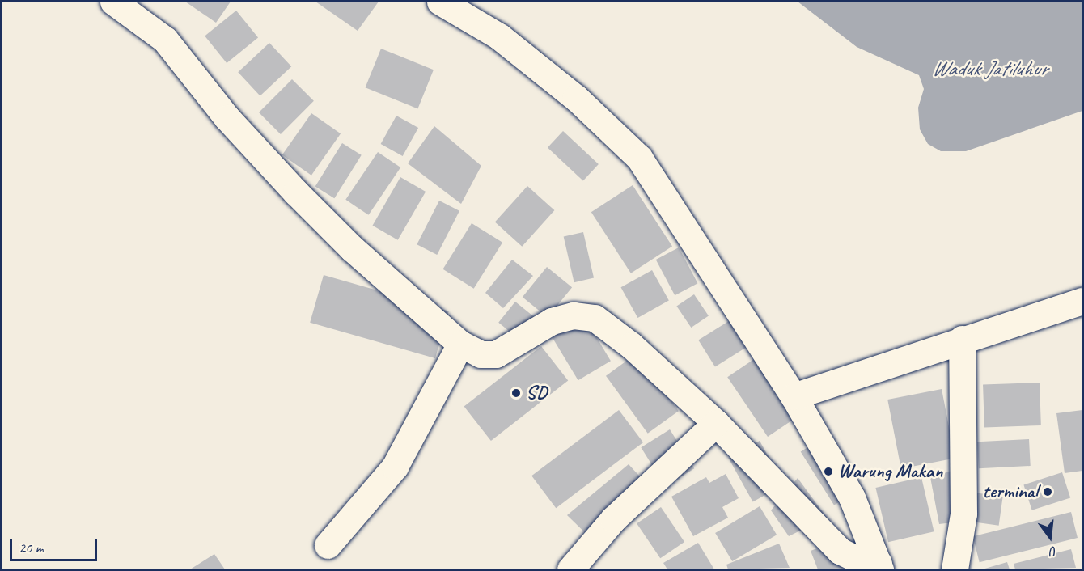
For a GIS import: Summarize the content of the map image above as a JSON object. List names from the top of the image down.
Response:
{
  "water": ["Waduk Jatiluhur"],
  "places": ["SD", "Warung Makan", "terminal"],
  "scale_bar": "20 m",
  "north": "bottom"
}
